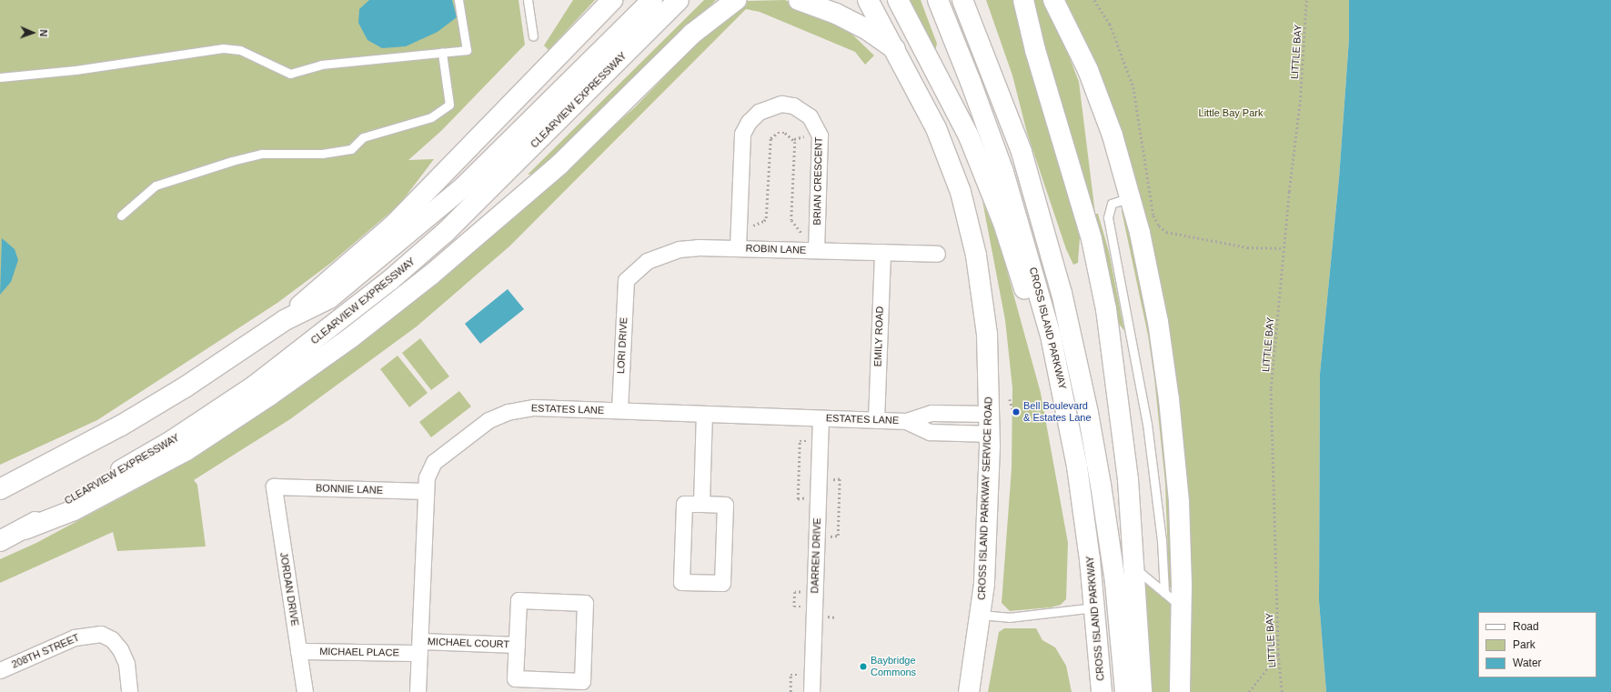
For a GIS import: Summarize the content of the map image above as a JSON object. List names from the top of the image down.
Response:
{
  "streets": {
    "main road": ["CLEARVIEW EXPRESSWAY", "CROSS ISLAND PARKWAY", "CROSS ISLAND PARKWAY SERVICE ROAD"],
    "street": [
      "BRIAN CRESCENT",
      "ROBIN LANE",
      "EMILY ROAD",
      "LORI DRIVE",
      "ESTATES LANE",
      "BONNIE LANE",
      "DARREN DRIVE",
      "JORDAN DRIVE",
      "MICHAEL COURT",
      "208TH STREET",
      "MICHAEL PLACE"
    ],
    "path": ["LITTLE BAY"]
  },
  "crossings": [
    ["BRIAN CRESCENT", "ROBIN LANE"],
    ["ROBIN LANE", "EMILY ROAD"],
    ["ROBIN LANE", "LORI DRIVE"],
    ["EMILY ROAD", "ESTATES LANE"],
    ["LORI DRIVE", "ESTATES LANE"],
    ["ESTATES LANE", "BONNIE LANE"],
    ["ESTATES LANE", "CROSS ISLAND PARKWAY SERVICE ROAD"],
    ["ESTATES LANE", "DARREN DRIVE"],
    ["ESTATES LANE", "MICHAEL COURT"],
    ["ESTATES LANE", "MICHAEL PLACE"],
    ["BONNIE LANE", "JORDAN DRIVE"],
    ["JORDAN DRIVE", "MICHAEL PLACE"],
    ["MICHAEL COURT", "MICHAEL PLACE"]
  ],
  "parks": ["Little Bay Park"],
  "places": ["Bell Boulevard & Estates Lane", "Baybridge Commons"],
  "legend": ["Road", "Park", "Water"],
  "north": "right"
}
